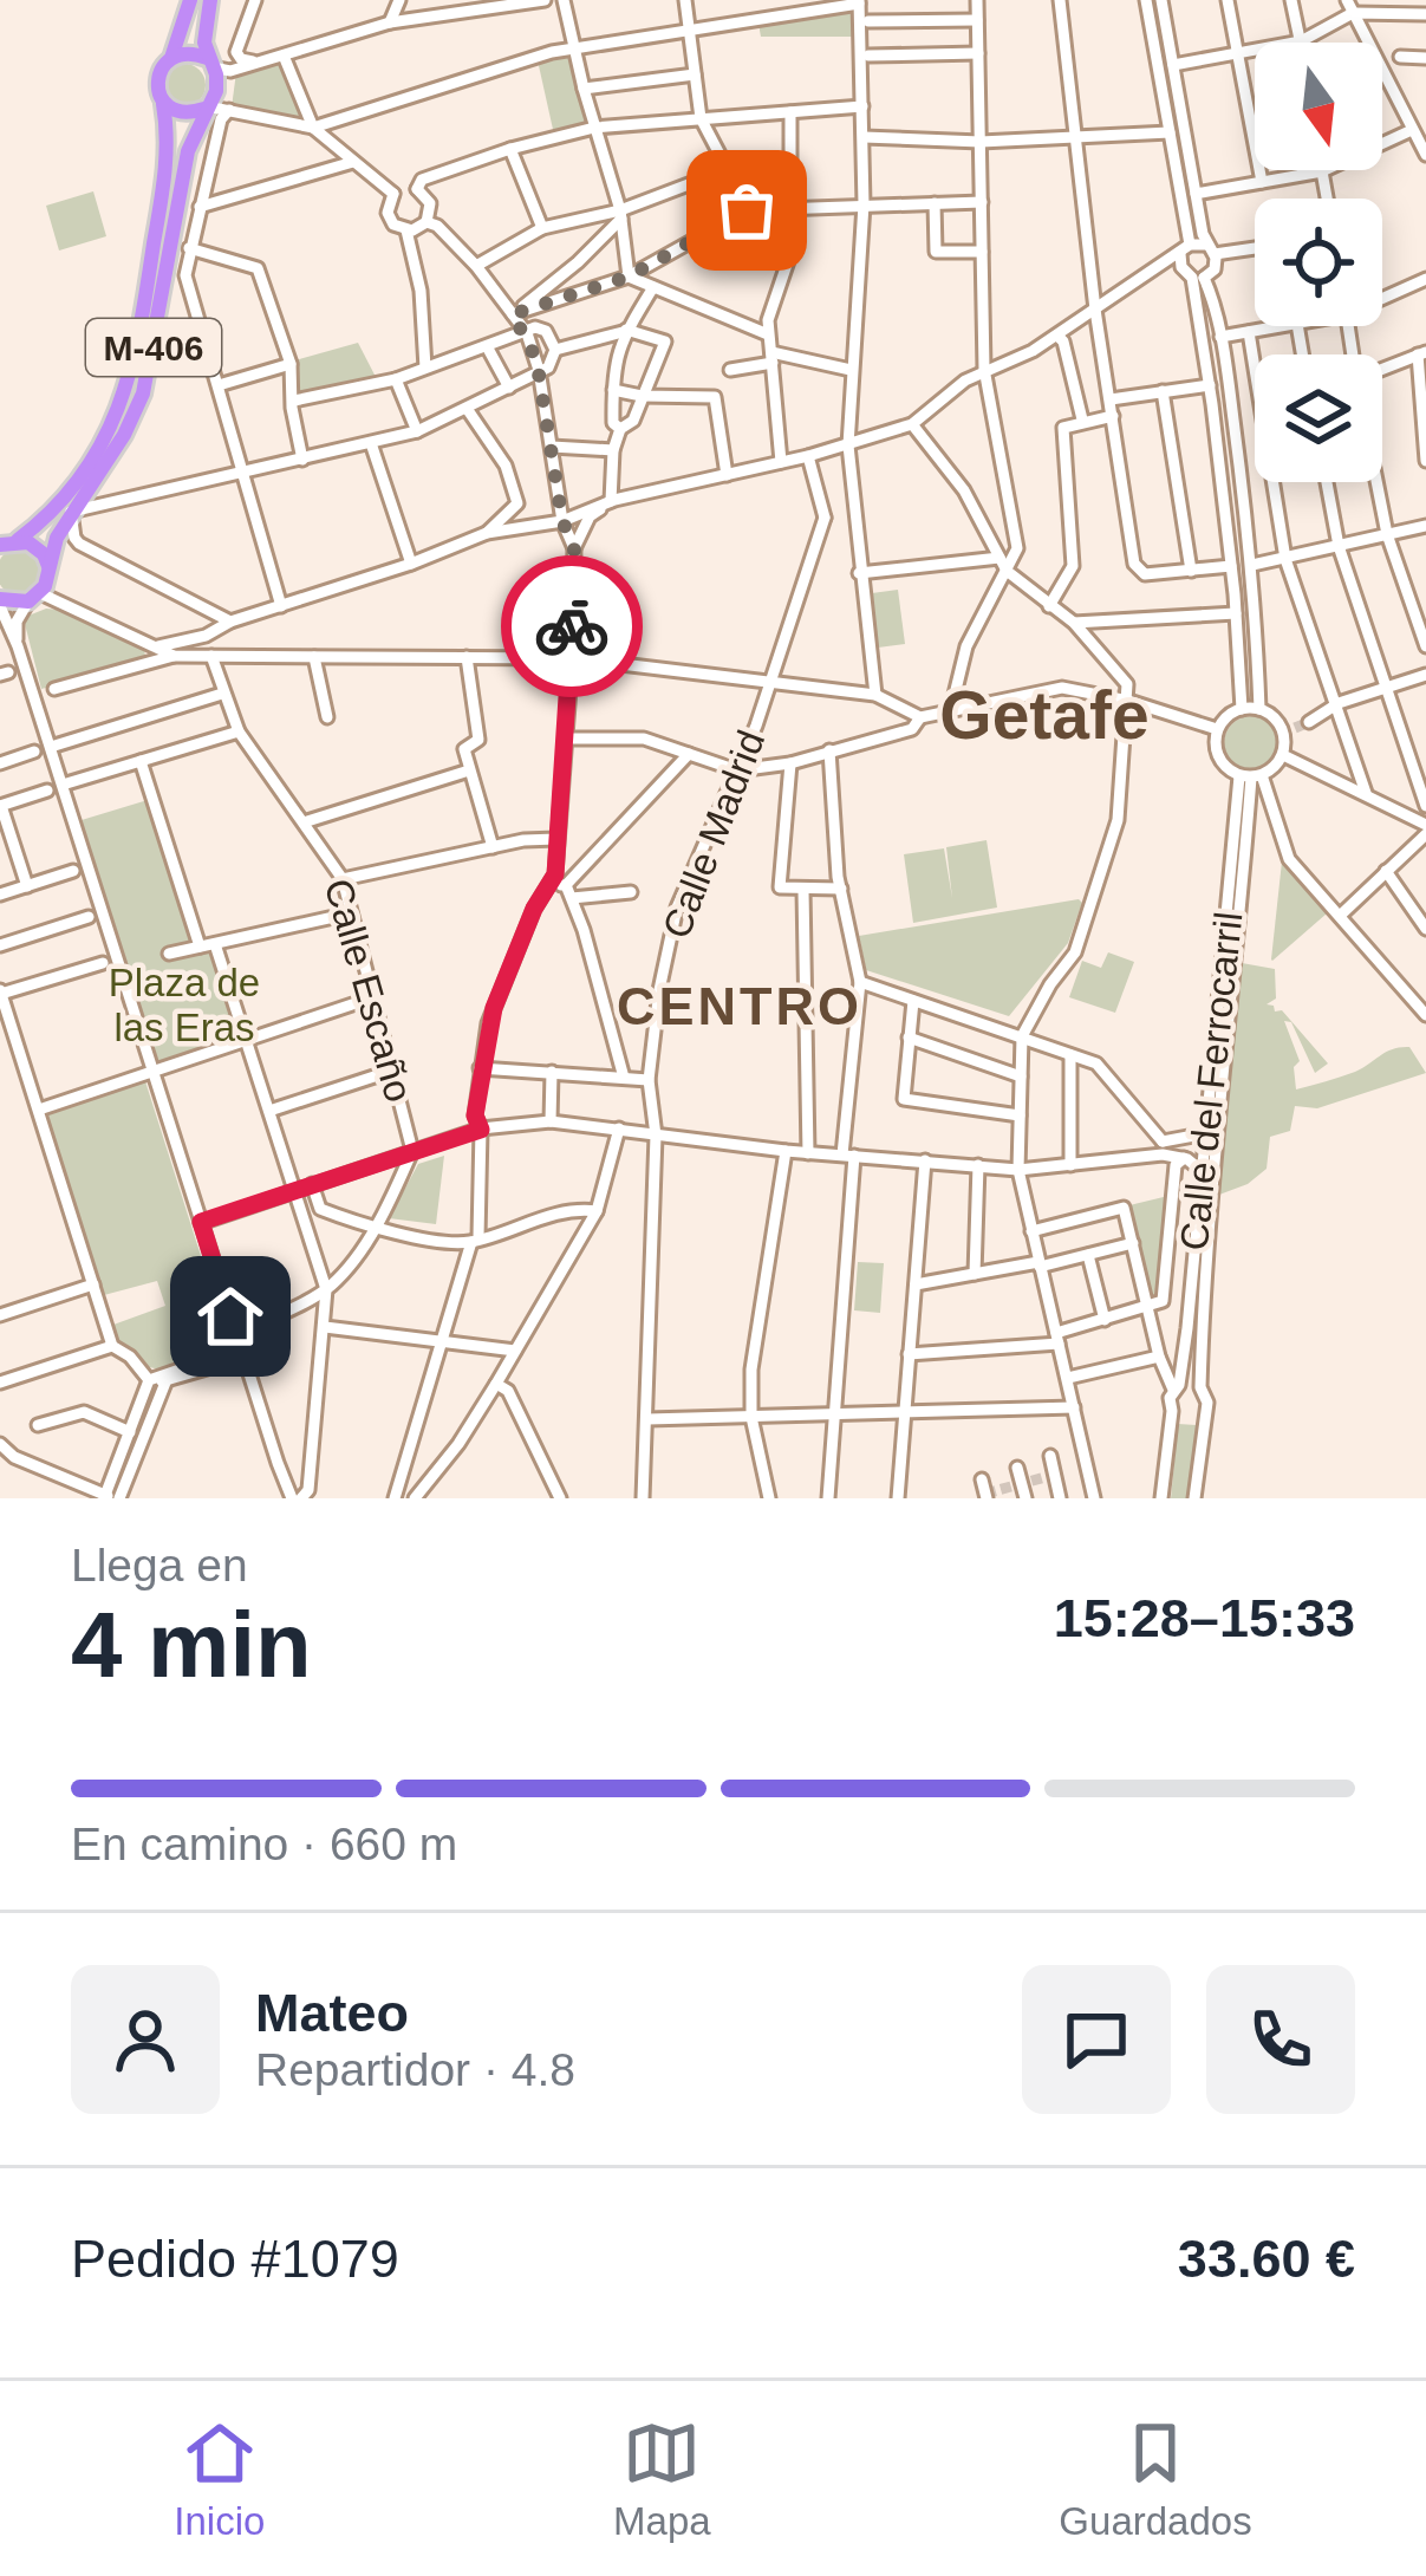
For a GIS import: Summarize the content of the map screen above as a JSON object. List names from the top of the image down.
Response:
{
  "streets": {
    "highway": ["M-406"],
    "street": ["Calle Madrid", "Calle Escaño", "Calle del Ferrocarril"]
  },
  "districts": ["Getafe", "CENTRO"],
  "parks": ["Plaza de las Eras"],
  "north": "bottom",
  "page": {
    "heading": ["4 min", "Llega en", "15:28–15:33"],
    "panel": [
      "Mateo",
      "Repartidor · 4.8",
      "Pedido #1079",
      "33.60 €"
    ],
    "bar": "En camino · 660 m",
    "tabs": ["Inicio", "Mapa", "Guardados"]
  }
}
